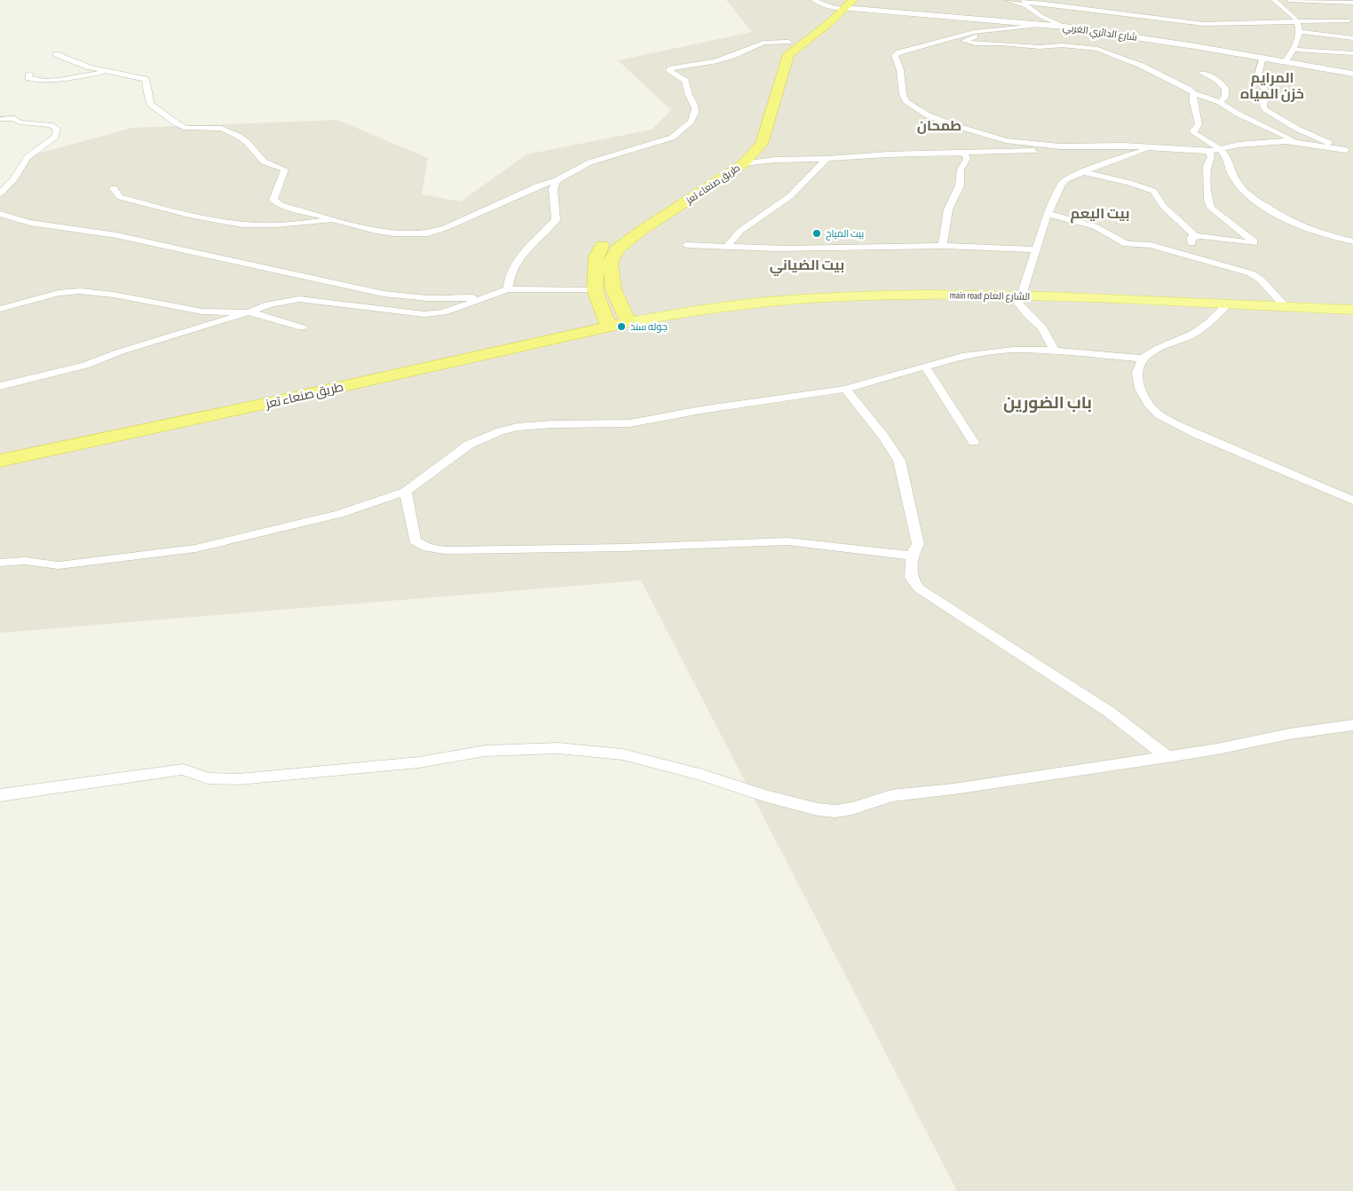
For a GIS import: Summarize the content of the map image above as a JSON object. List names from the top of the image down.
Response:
{
  "streets": {
    "highway": ["طريق صنعاء تعز"],
    "main road": ["main road الشارع العام"],
    "street": ["شارع الدائري الغربي"]
  },
  "crossings": [
    ["شارع الدائري الغربي", "طريق صنعاء تعز"],
    ["طريق صنعاء تعز", "main road الشارع العام"]
  ],
  "districts": [
    "المرايم خزن المياه",
    "طمحان",
    "بيت اليعم",
    "بيت الضياني",
    "باب الضورين"
  ],
  "places": ["بيت المياح", "جوله سند"]
}
